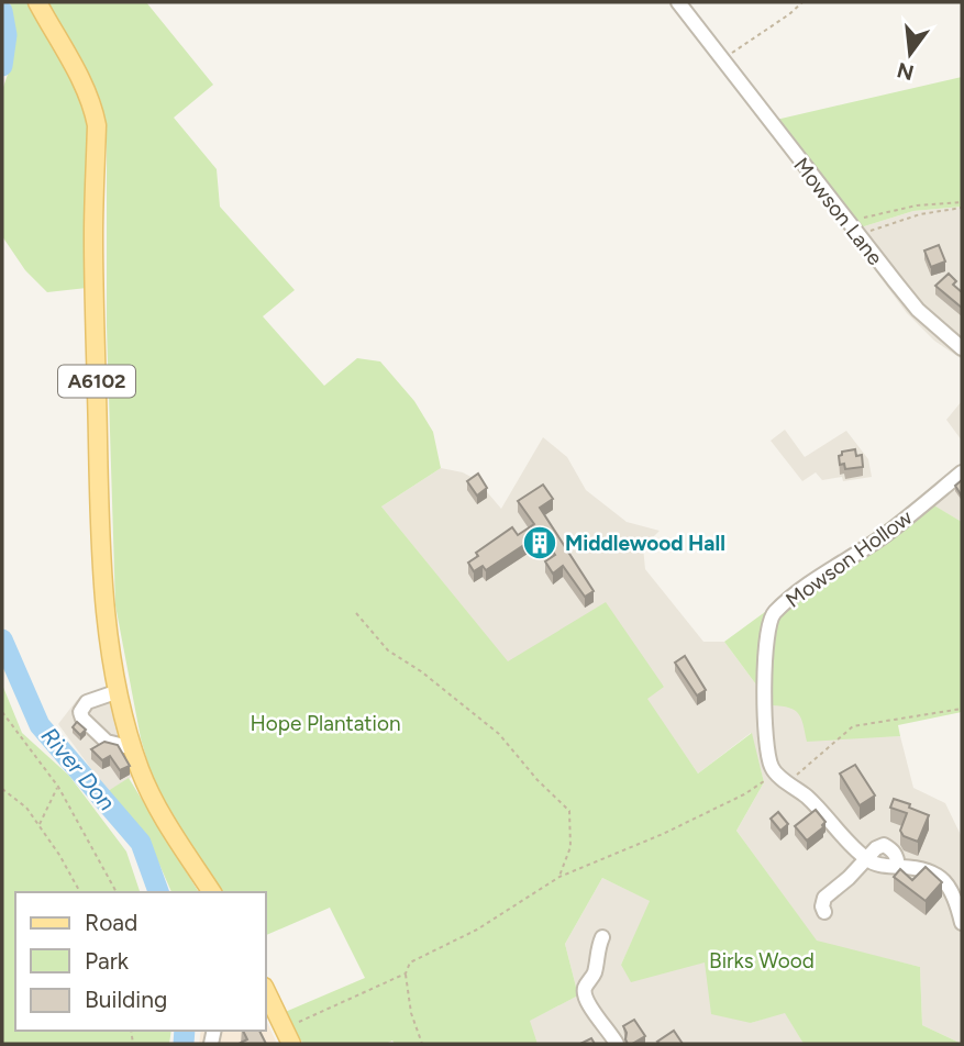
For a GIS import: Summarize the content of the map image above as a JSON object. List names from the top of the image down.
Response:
{
  "streets": {
    "main road": ["A6102"],
    "street": ["Mowson Lane", "Mowson Hollow"]
  },
  "water": ["River Don"],
  "parks": ["Hope Plantation", "Birks Wood"],
  "places": {
    "building": ["Middlewood Hall"]
  },
  "legend": ["Road", "Park", "Building"],
  "north": "bottom"
}
